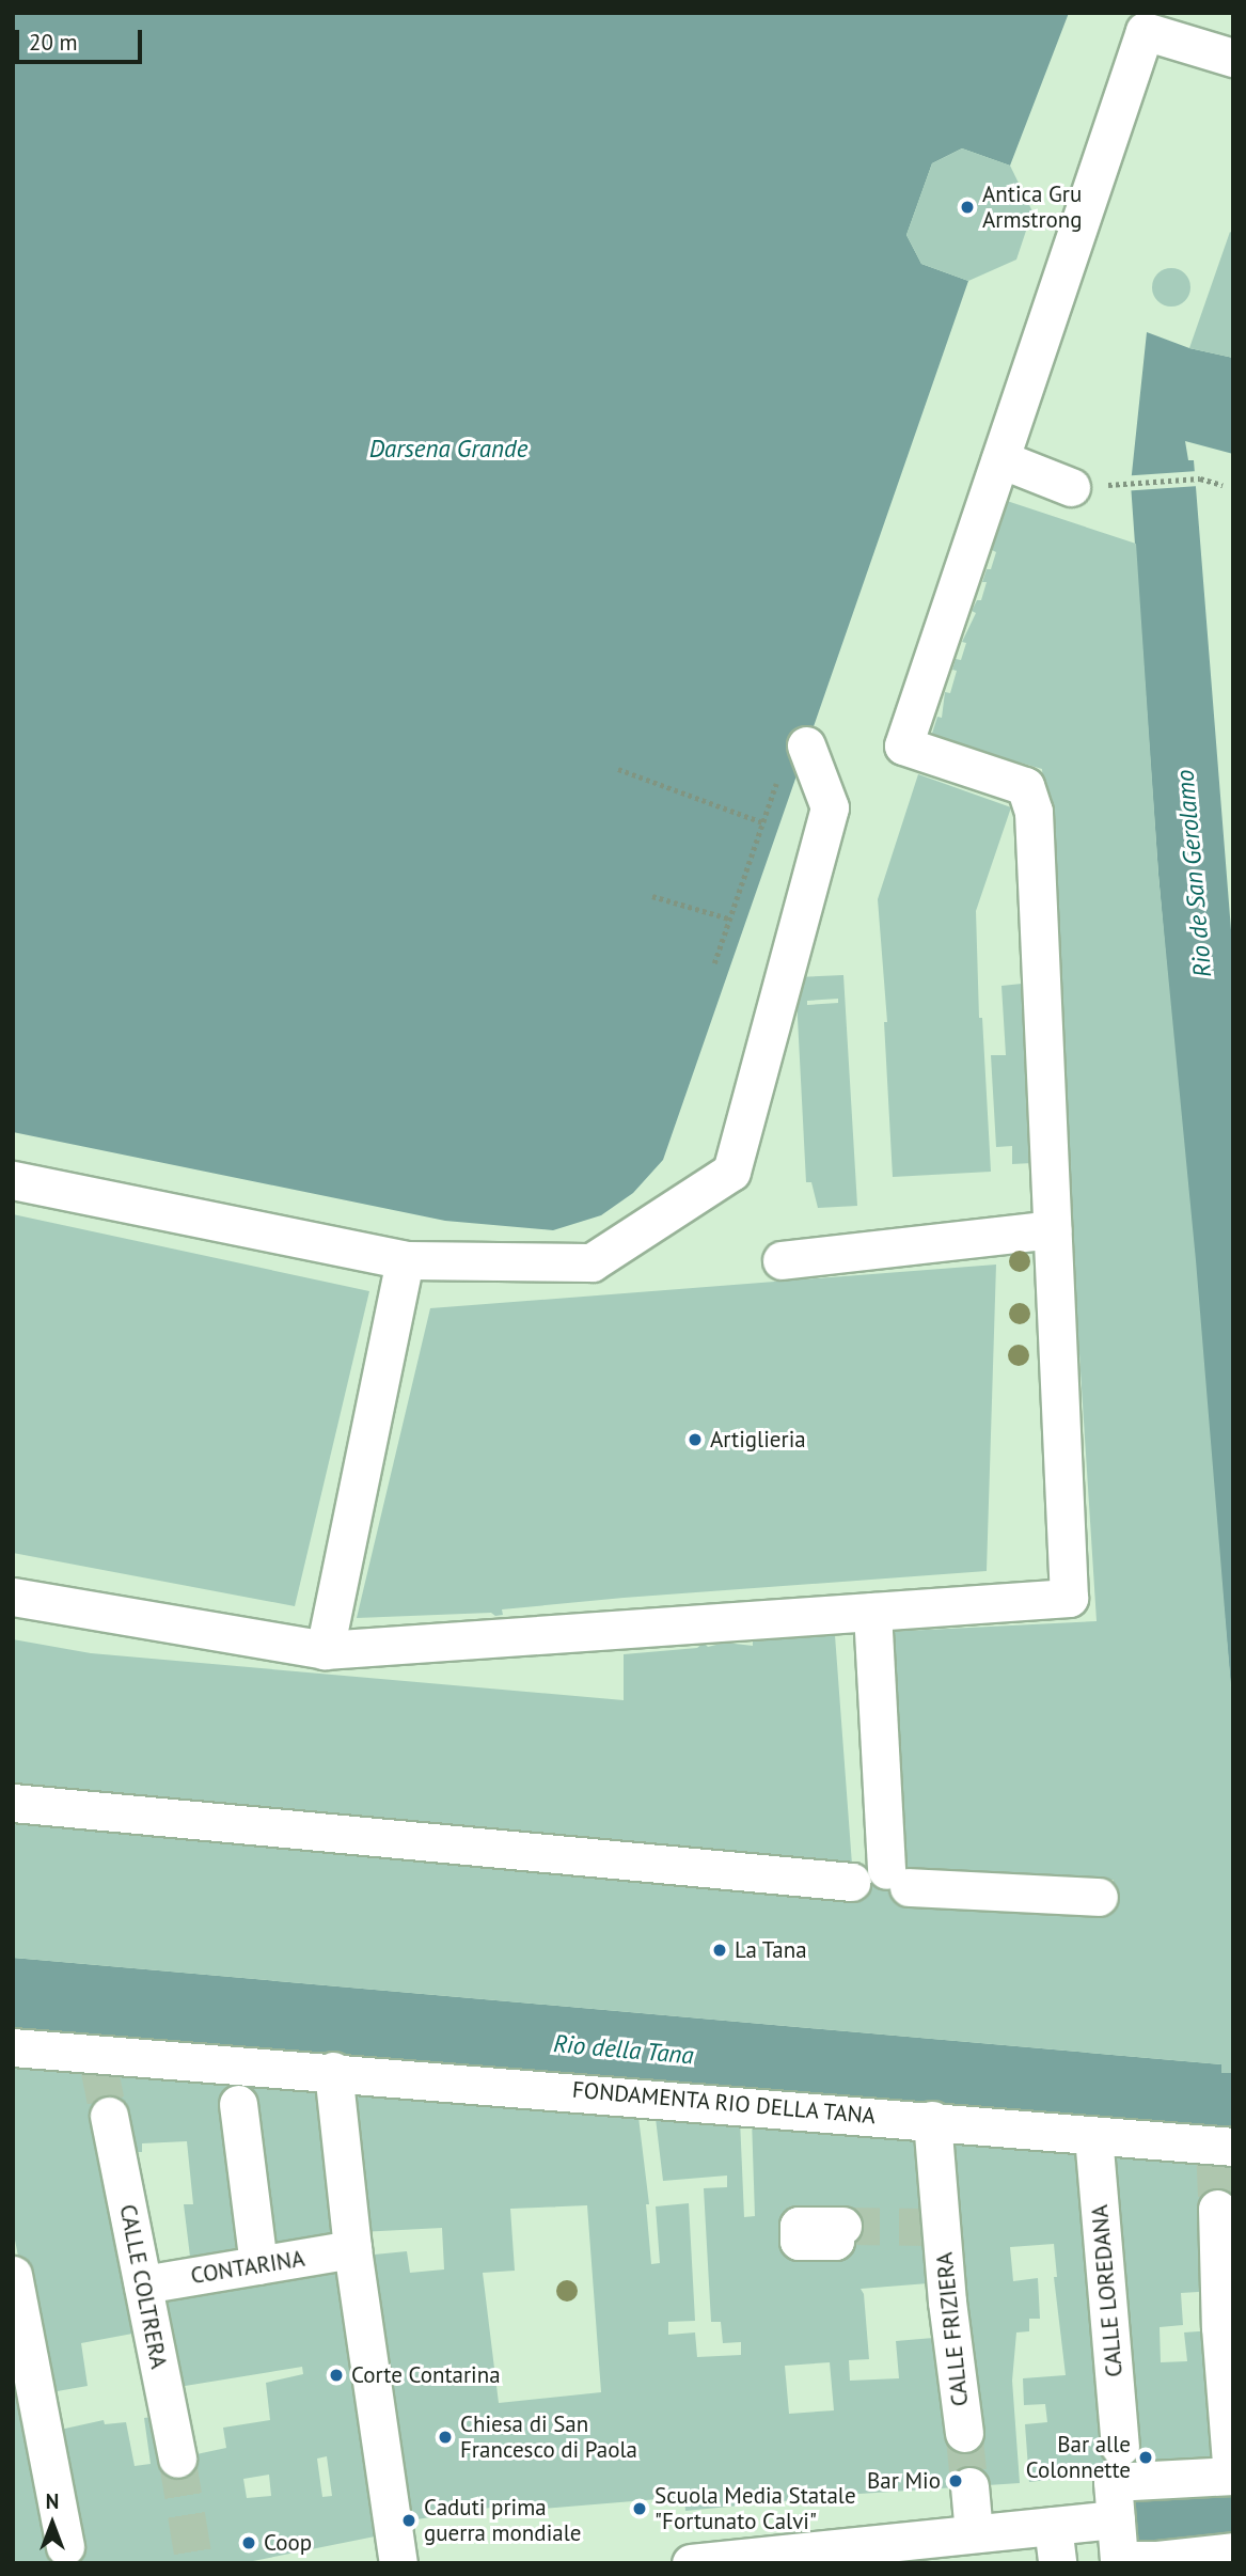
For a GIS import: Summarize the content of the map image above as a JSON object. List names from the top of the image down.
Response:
{
  "streets": {
    "street": [
      "FONDAMENTA RIO DELLA TANA",
      "CONTARINA",
      "CALLE COLTRERA",
      "CALLE LOREDANA",
      "CALLE FRIZIERA"
    ]
  },
  "crossings": [
    ["FONDAMENTA RIO DELLA TANA", "CALLE LOREDANA"],
    ["FONDAMENTA RIO DELLA TANA", "CALLE FRIZIERA"],
    ["CONTARINA", "CALLE COLTRERA"]
  ],
  "water": ["Darsena Grande", "Rio de San Gerolamo", "Rio della Tana"],
  "places": [
    "Antica Gru Armstrong",
    "Artiglieria",
    "La Tana",
    "Corte Contarina",
    "Chiesa di San Francesco di Paola",
    "Bar alle Colonnette",
    "Bar Mio",
    "Scuola Media Statale \"Fortunato Calvi\"",
    "Caduti prima guerra mondiale",
    "Coop"
  ],
  "scale_bar": "20 m",
  "north": "top"
}
